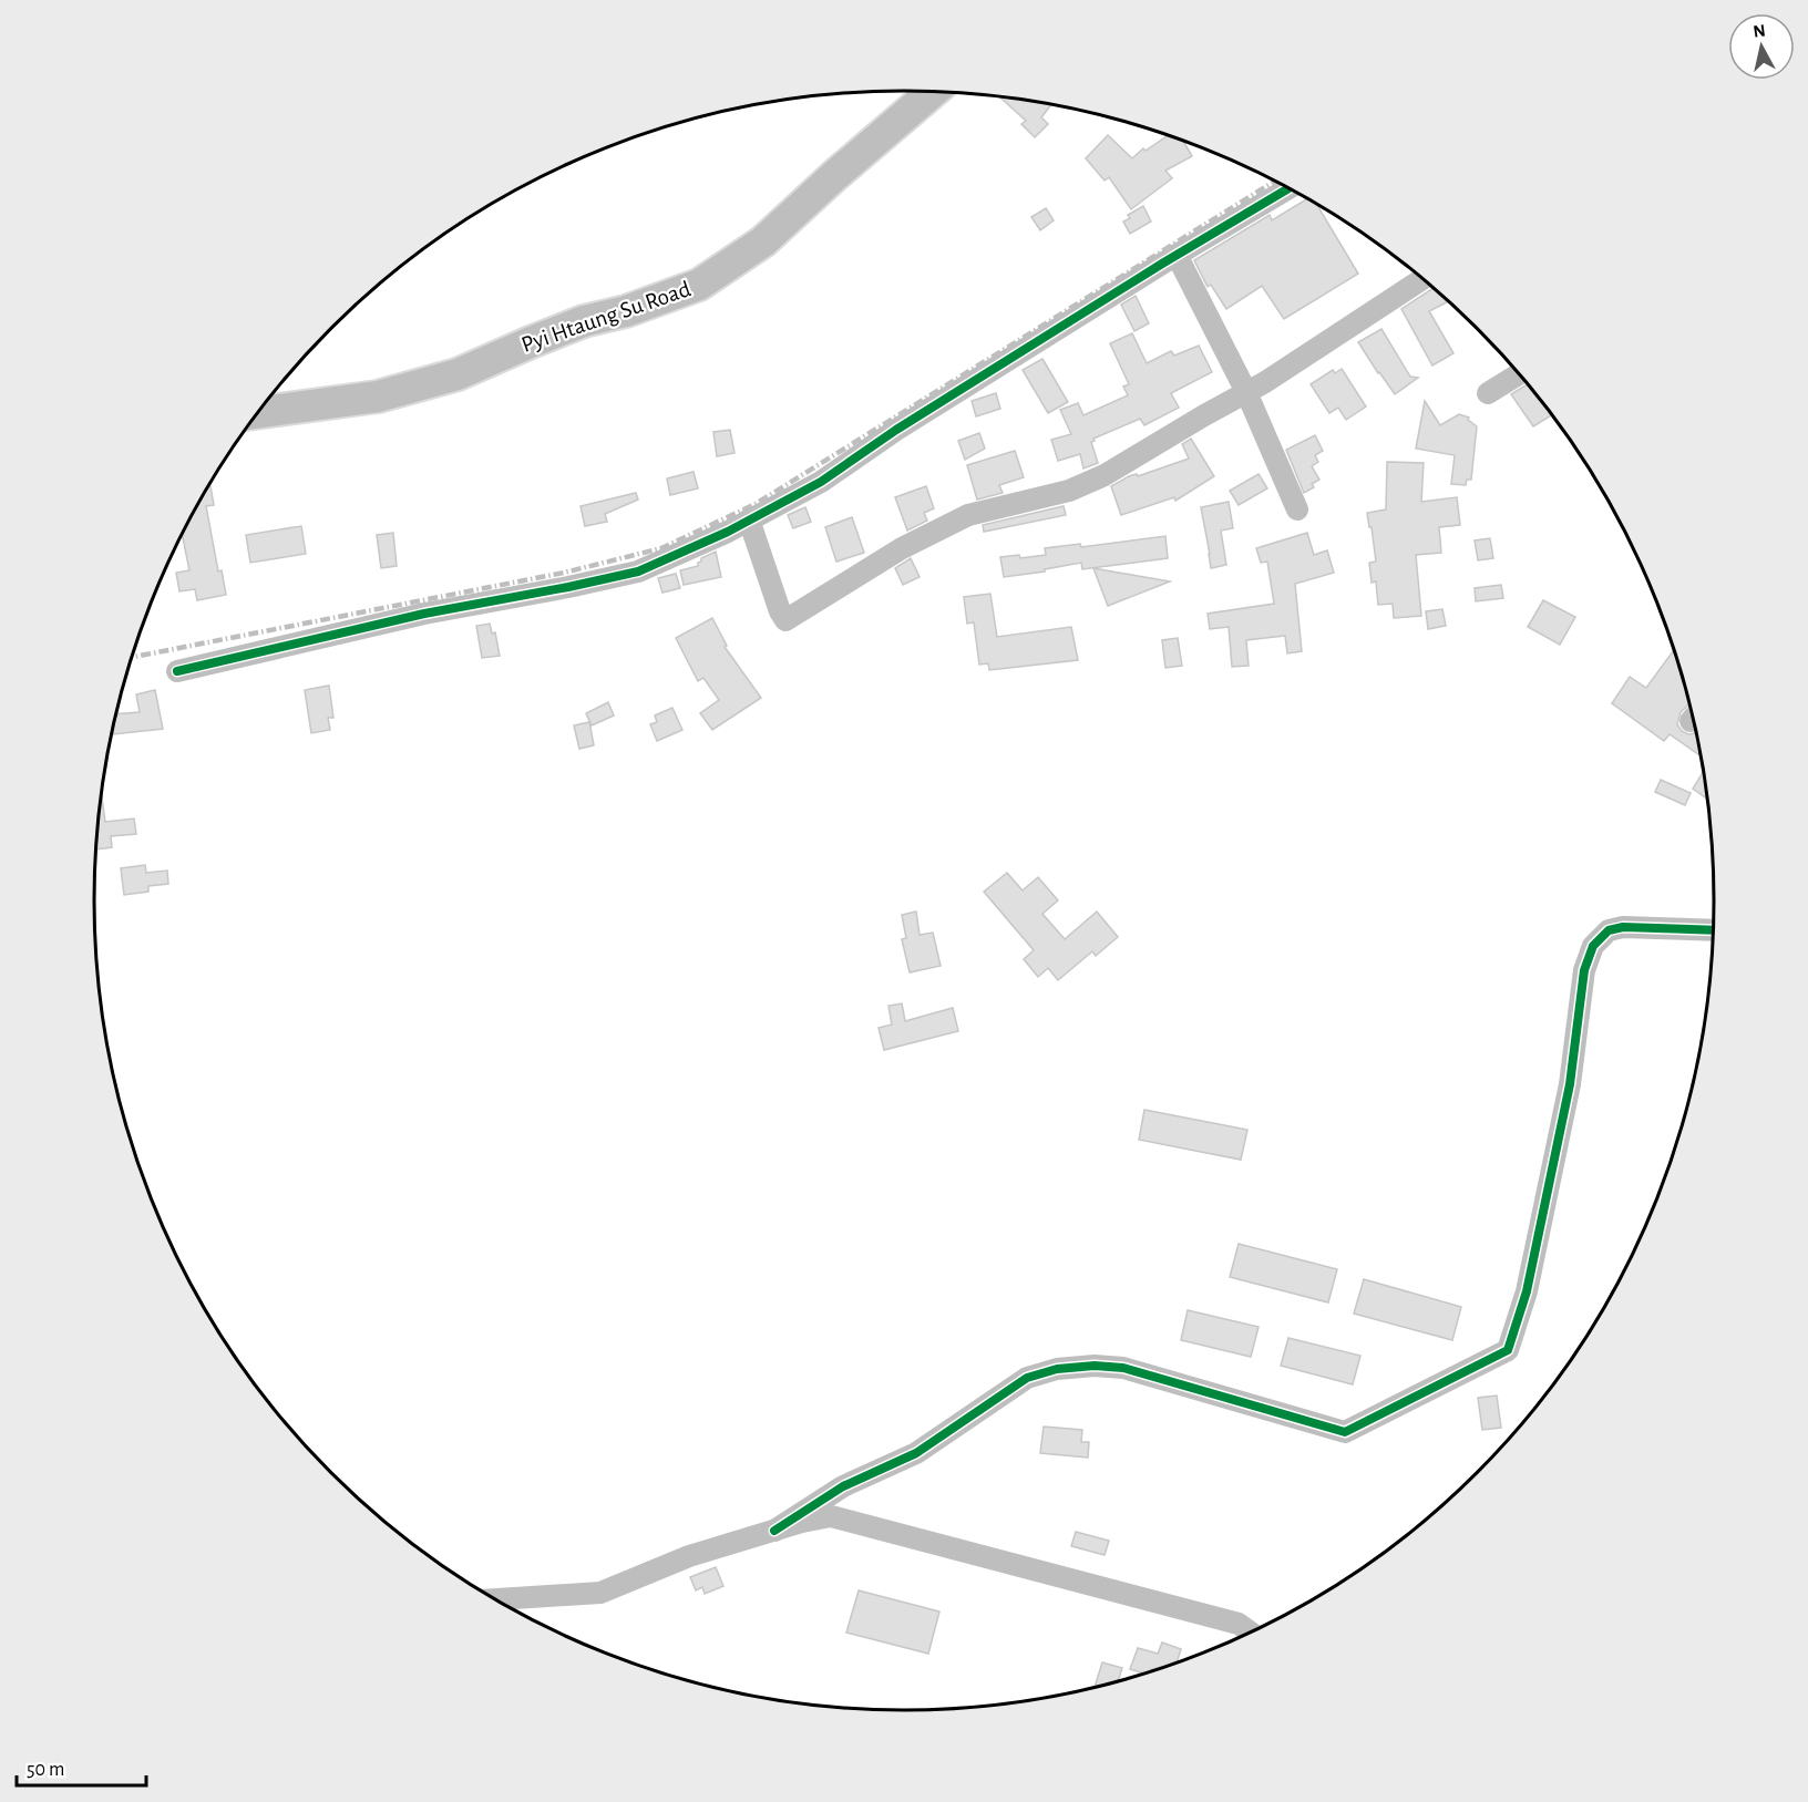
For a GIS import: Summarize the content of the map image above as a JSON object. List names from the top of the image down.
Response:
{
  "streets": {
    "highway": ["Pyi Htaung Su Road"]
  },
  "scale_bar": "50 m",
  "north": "top"
}
